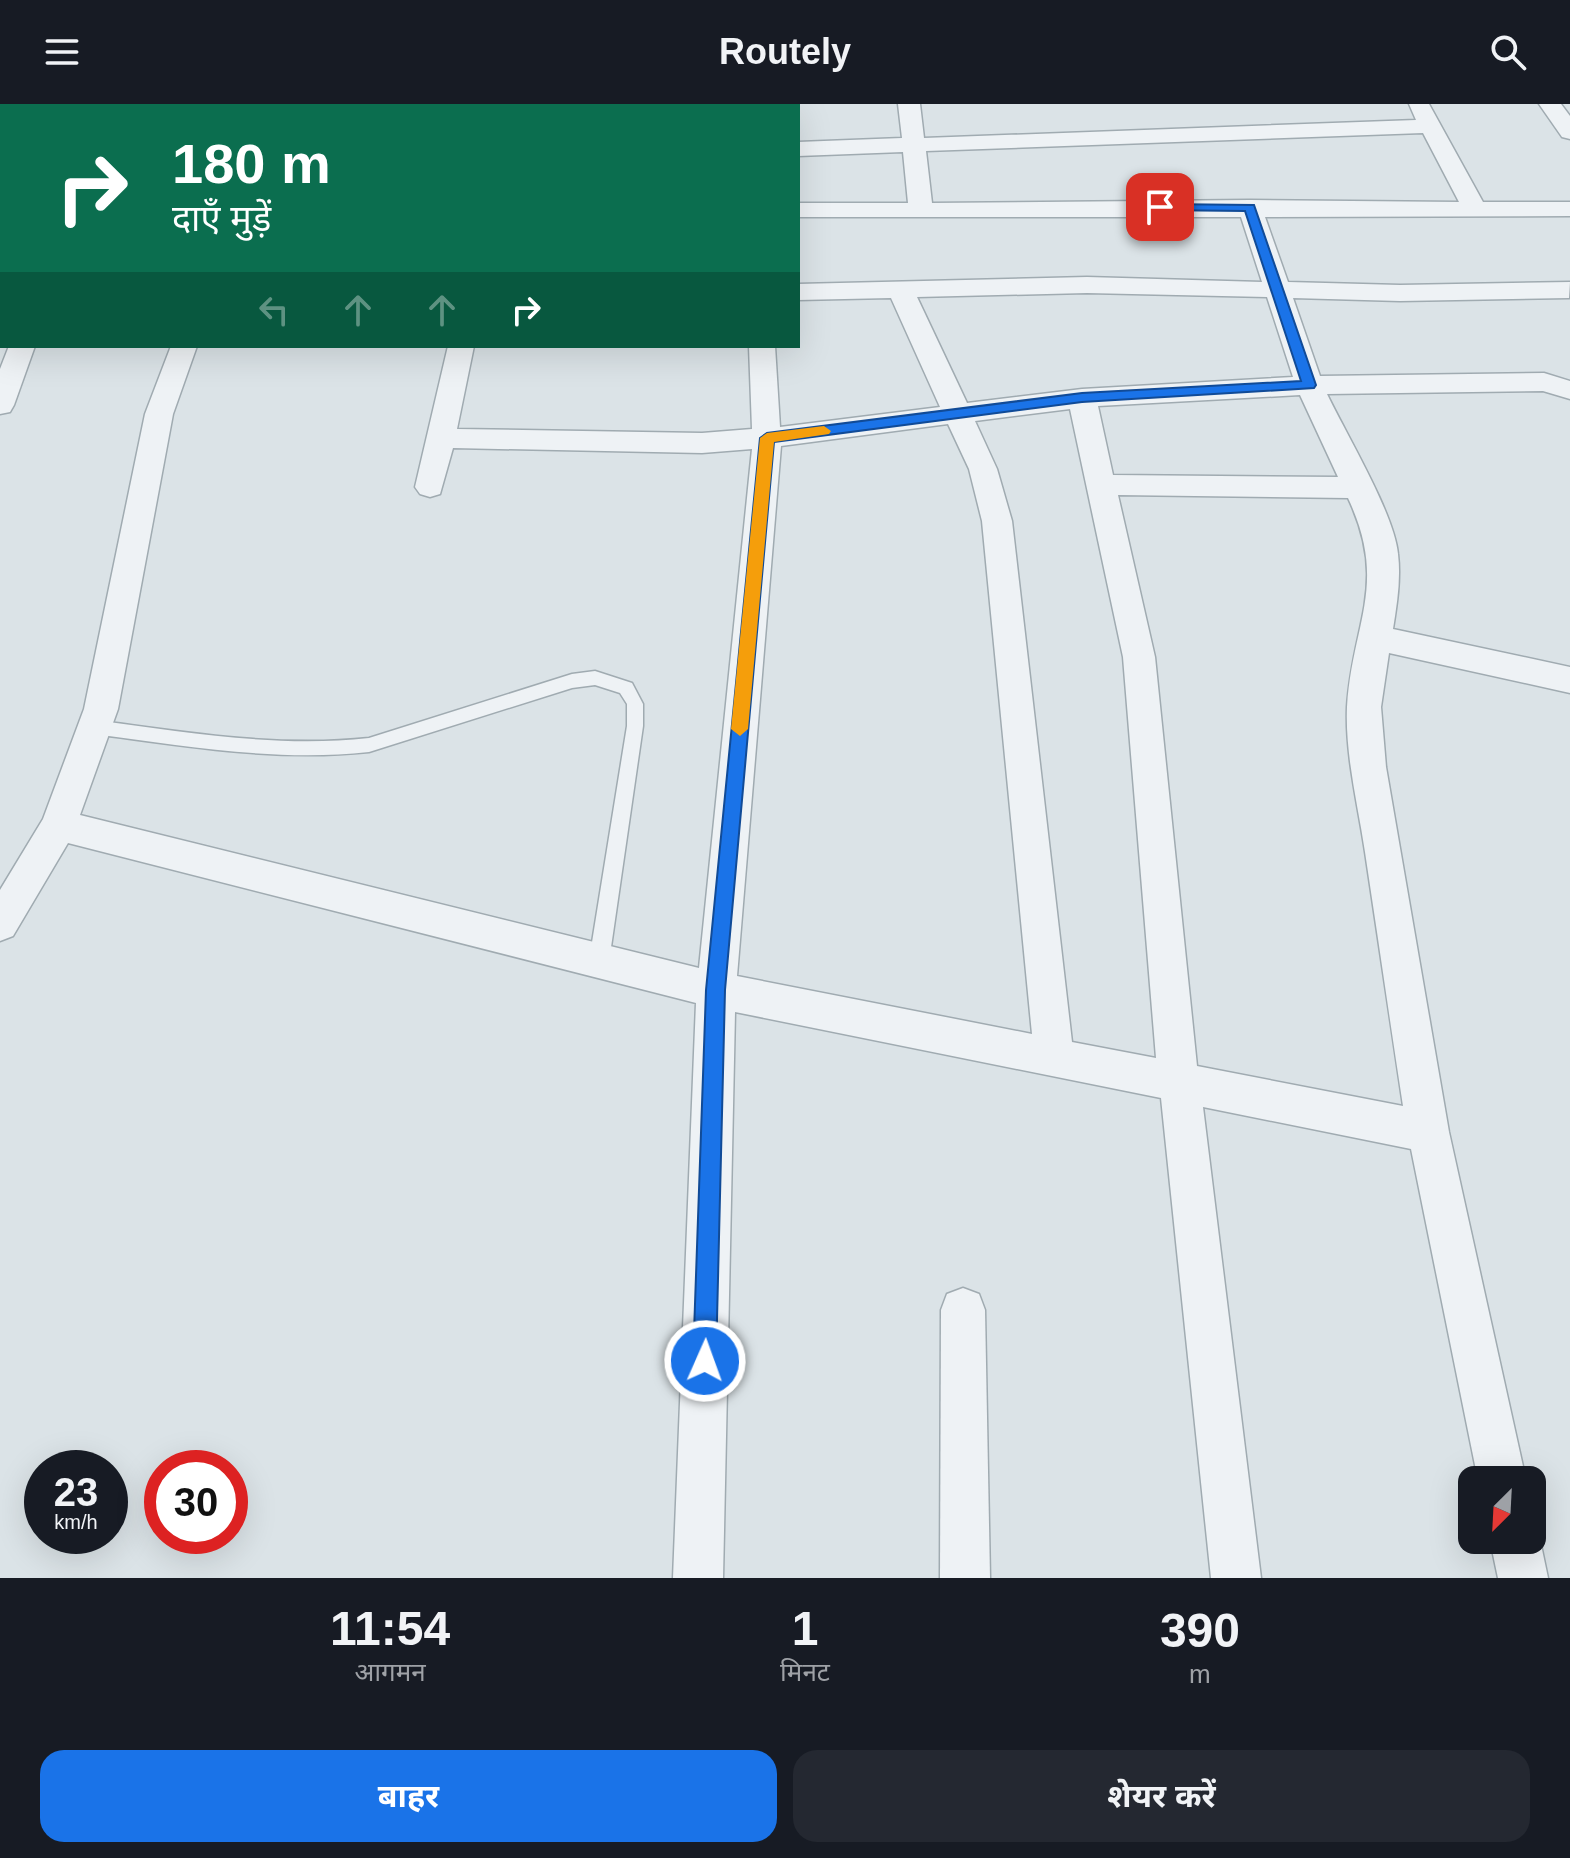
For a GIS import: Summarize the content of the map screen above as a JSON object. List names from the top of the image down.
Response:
{
  "north": "bottom left",
  "page": {
    "header": "Routely",
    "turn": ["180 m", "दाएँ मुड़ें"],
    "speed": "23 km/h",
    "limit": "30",
    "eta": [
      "11:54",
      "आगमन",
      "1",
      "मिनट",
      "390",
      "m"
    ],
    "buttons": ["बाहर", "शेयर करें"]
  }
}
